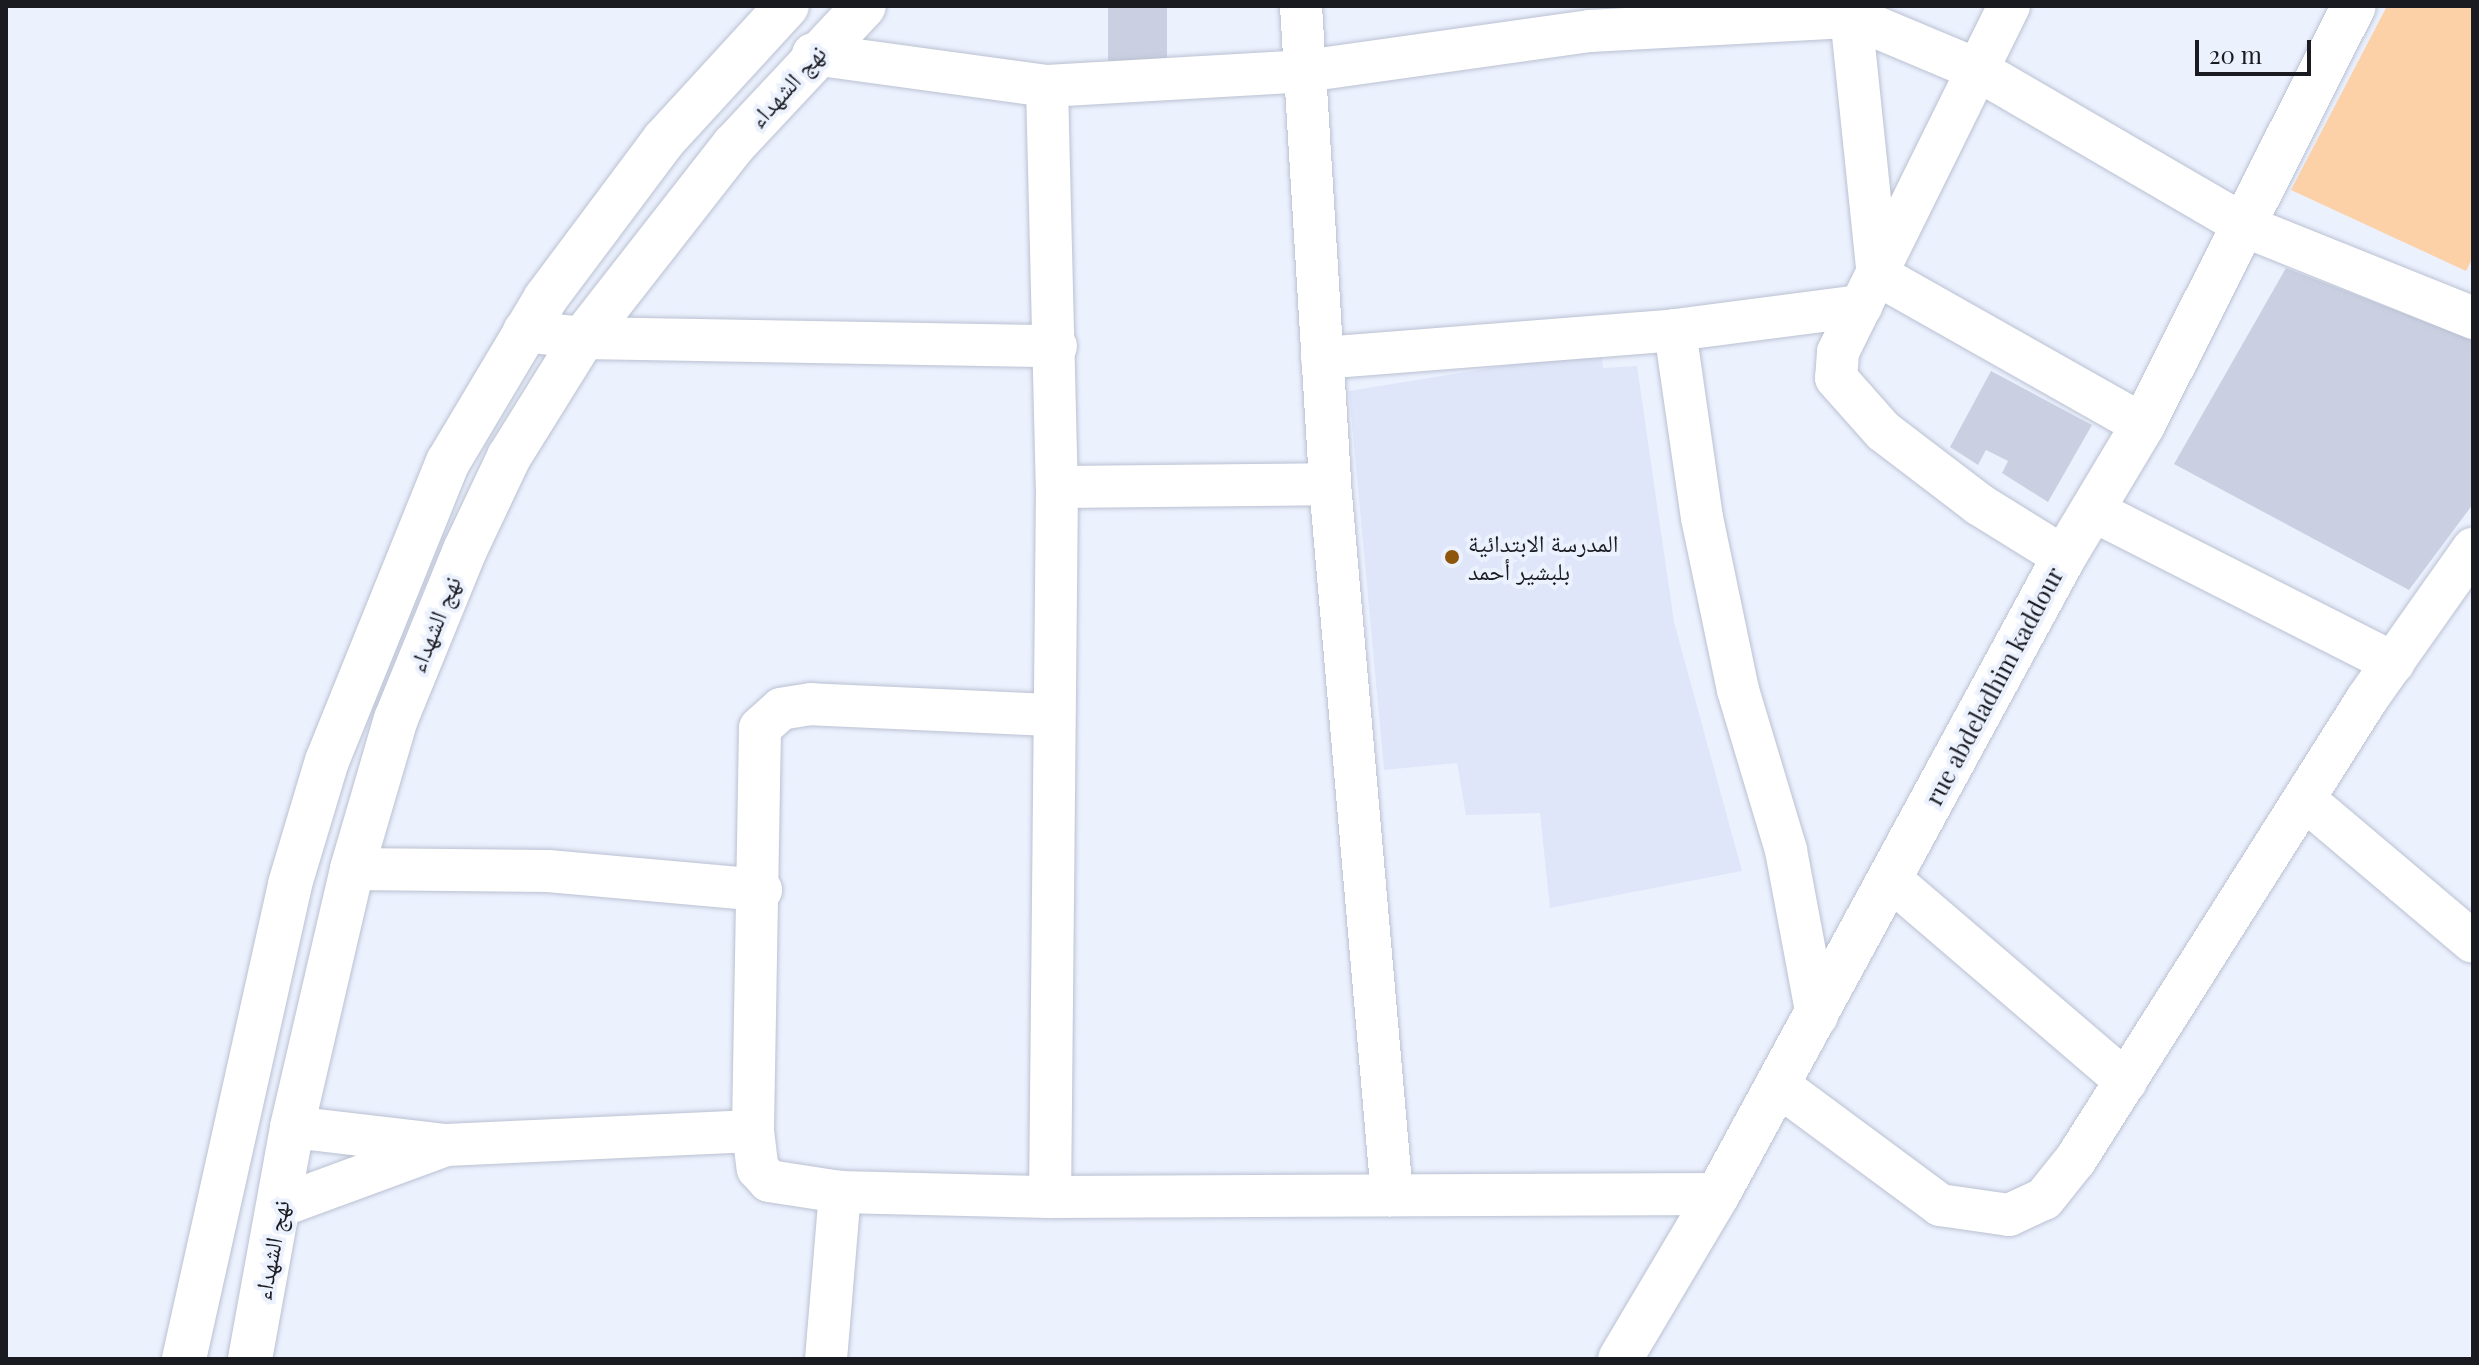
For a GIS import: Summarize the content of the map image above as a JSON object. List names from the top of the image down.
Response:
{
  "streets": {
    "main road": ["نهج الشهداء", "rue abdeladhim kaddour"]
  },
  "places": ["المدرسة الابتدائية بلبشير أحمد"],
  "scale_bar": "20 m"
}
